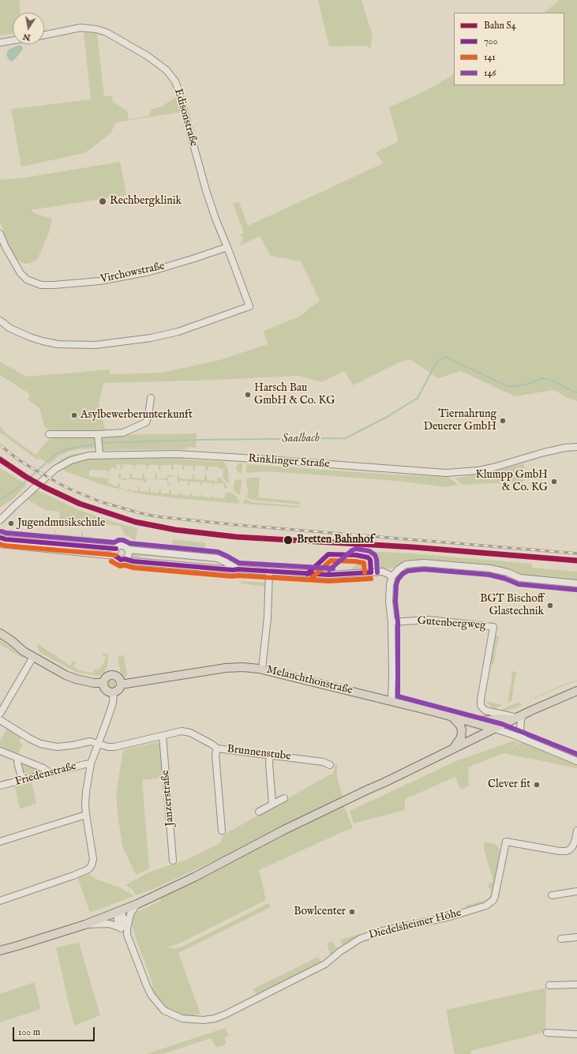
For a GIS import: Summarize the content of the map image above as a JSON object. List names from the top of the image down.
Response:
{
  "streets": {
    "main road": ["Melanchthonstraße"],
    "street": [
      "Edisonstraße",
      "Virchowstraße",
      "Rinklinger Straße",
      "Gutenbergweg",
      "Brunnenstube",
      "Friedenstraße",
      "Janzerstraße",
      "Diedelsheimer Höhe"
    ]
  },
  "crossings": [
    ["Edisonstraße", "Virchowstraße"],
    ["Brunnenstube", "Janzerstraße"]
  ],
  "water": ["Saalbach"],
  "places": [
    "Rechbergklinik",
    "Harsch Bau GmbH & Co. KG",
    "Asylbewerberunterkunft",
    "Tiernahrung Deuerer GmbH",
    "Klumpp GmbH & Co. KG",
    "Jugendmusikschule",
    "Bretten Bahnhof",
    "BGT Bischoff Glastechnik",
    "Clever fit",
    "Bowlcenter"
  ],
  "lines": [
    "rail line S4",
    "transit line 146",
    "transit line 700",
    "transit line 141"
  ],
  "legend": [
    "Bahn S4",
    "700",
    "141",
    "146"
  ],
  "scale_bar": "100 m",
  "north": "bottom"
}
